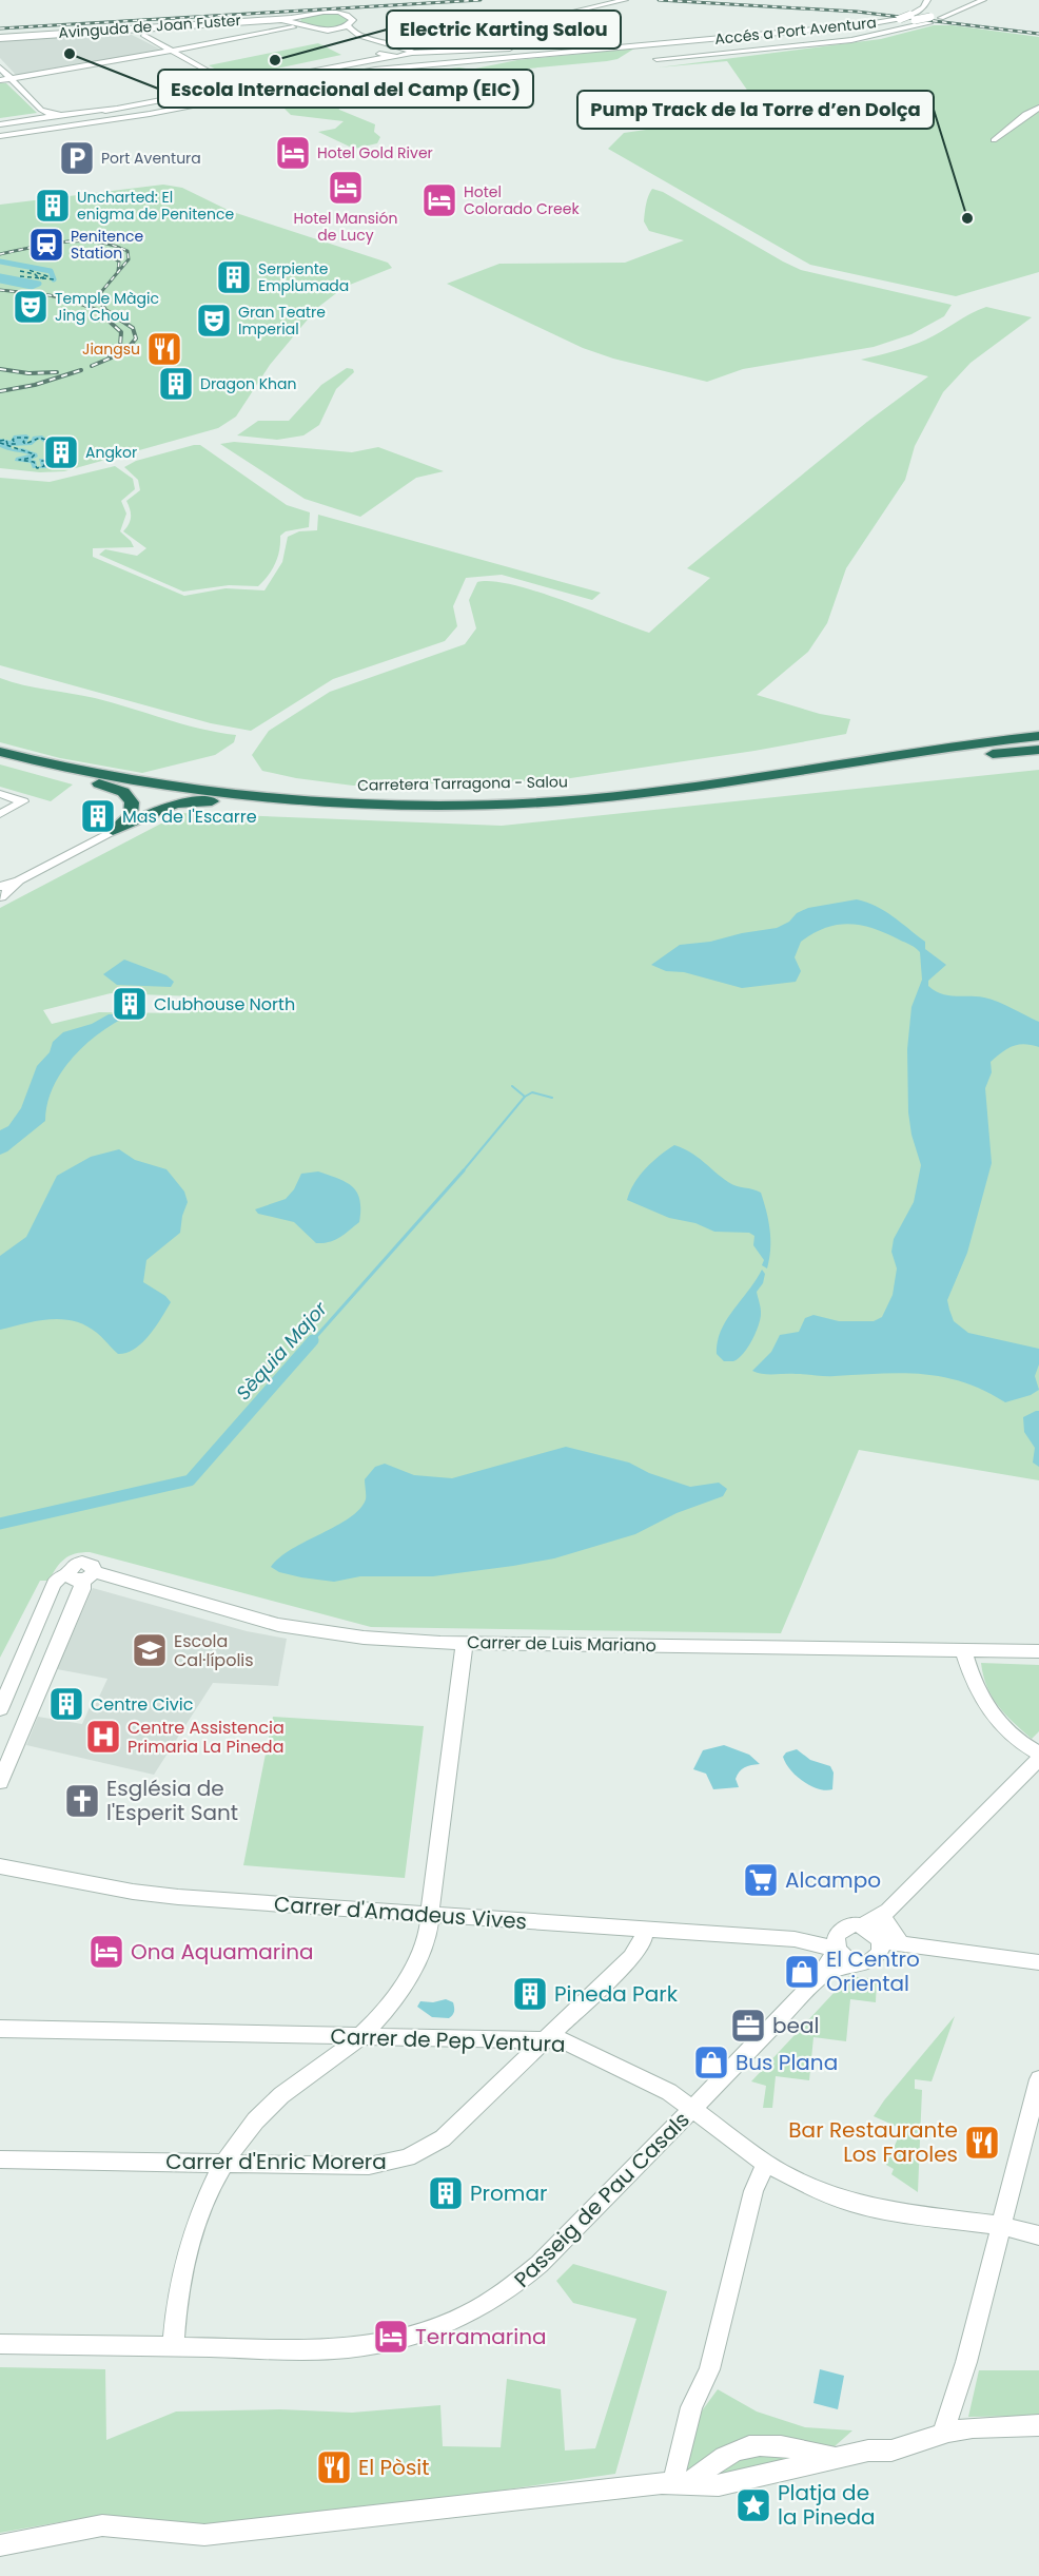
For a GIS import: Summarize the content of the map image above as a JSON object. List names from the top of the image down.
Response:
{
  "streets": {
    "highway": ["Carretera Tarragona - Salou"],
    "street": [
      "Avinguda de Joan Fuster",
      "Accés a Port Aventura",
      "Carrer de Luis Mariano",
      "Carrer d'Amadeus Vives",
      "Carrer de Pep Ventura",
      "Carrer d'Enric Morera",
      "Passeig de Pau Casals"
    ]
  },
  "crossings": [
    ["Carrer d'Amadeus Vives", "Carrer d'Enric Morera"],
    ["Carrer d'Amadeus Vives", "Passeig de Pau Casals"],
    ["Carrer de Pep Ventura", "Carrer d'Enric Morera"],
    ["Carrer de Pep Ventura", "Passeig de Pau Casals"]
  ],
  "water": ["Sèquia Major"],
  "places": {
    "other": ["Escola Internacional del Camp (EIC)", "Electric Karting Salou", "Pump Track de la Torre d’en Dolça"],
    "hotel": [
      "Hotel Gold River",
      "Hotel Mansión de Lucy",
      "Hotel Colorado Creek",
      "Ona Aquamarina",
      "Terramarina"
    ],
    "parking": ["Port Aventura"],
    "building": [
      "Uncharted: El enigma de Penitence",
      "Serpiente Emplumada",
      "Dragon Khan",
      "Angkor",
      "Mas de l'Escarre",
      "Clubhouse North",
      "Centre Civic",
      "Pineda Park",
      "Promar"
    ],
    "station": ["Penitence Station"],
    "theatre": ["Temple Màgic Jing Chou", "Gran Teatre Imperial"],
    "restaurant": ["Jiangsu", "Bar Restaurante Los Faroles", "El Pòsit"],
    "school or university": ["Escola Cal·lípolis"],
    "hospital": ["Centre Assistencia Primaria La Pineda"],
    "church": ["Església de l'Esperit Sant"],
    "supermarket": ["Alcampo"],
    "shop": ["El Centro Oriental", "Bus Plana"],
    "office": ["beal"],
    "place": ["Platja de la Pineda"]
  }
}
